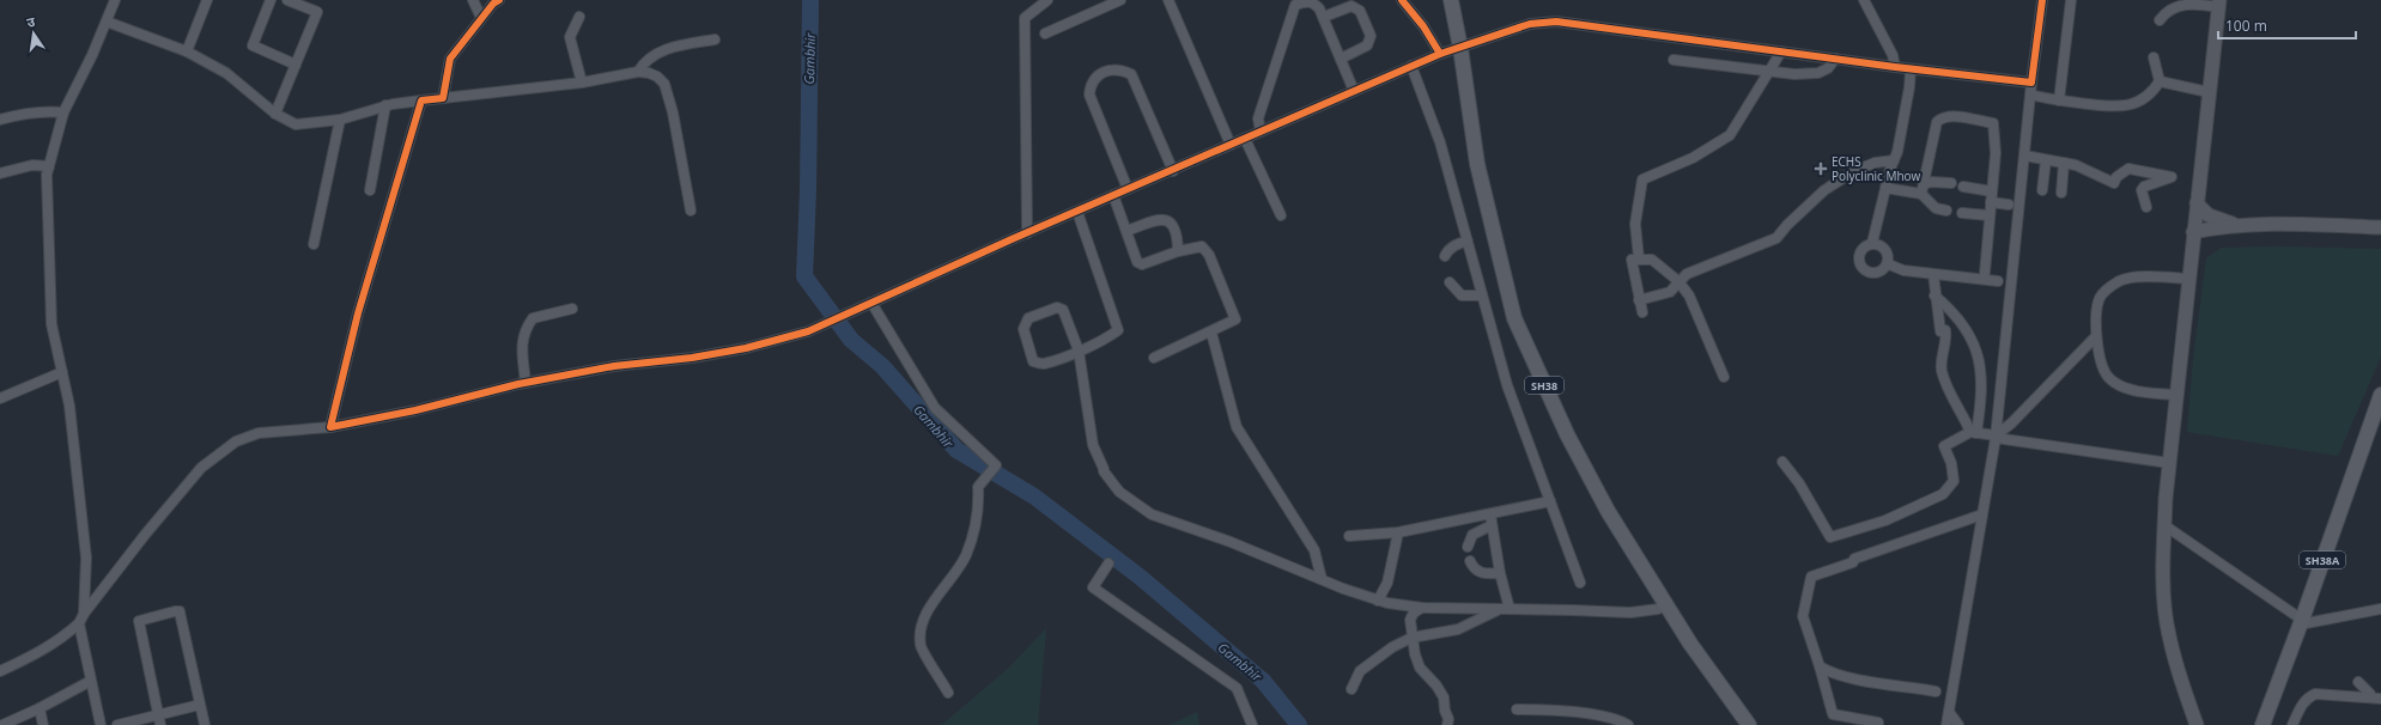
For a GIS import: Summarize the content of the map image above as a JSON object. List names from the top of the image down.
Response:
{
  "streets": {
    "main road": ["SH38", "SH38A"]
  },
  "water": ["Gambhir"],
  "places": {
    "health": ["ECHS Polyclinic Mhow"]
  },
  "scale_bar": "100 m",
  "north": "top"
}
